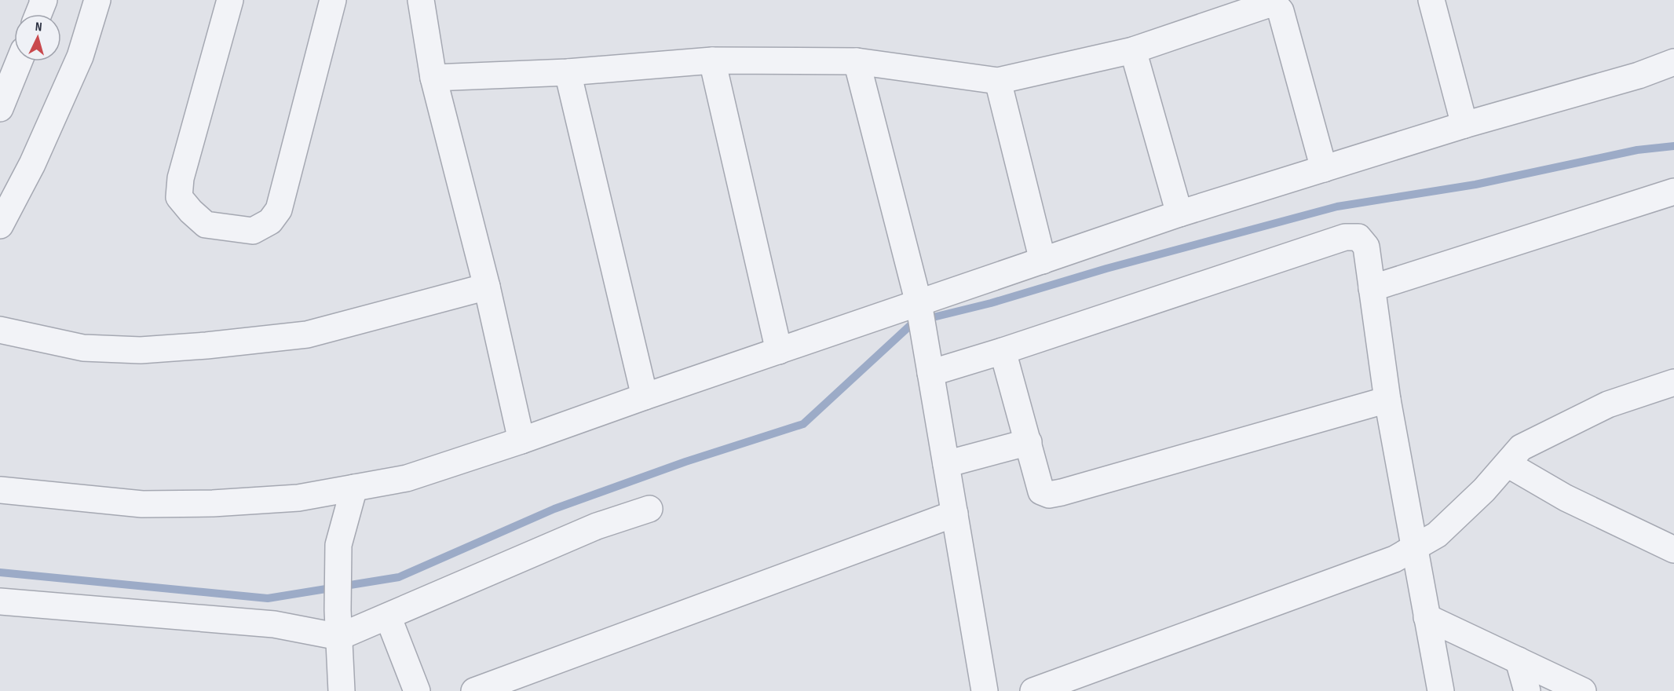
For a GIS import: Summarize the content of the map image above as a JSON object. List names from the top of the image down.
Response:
{
  "north": "top"
}
